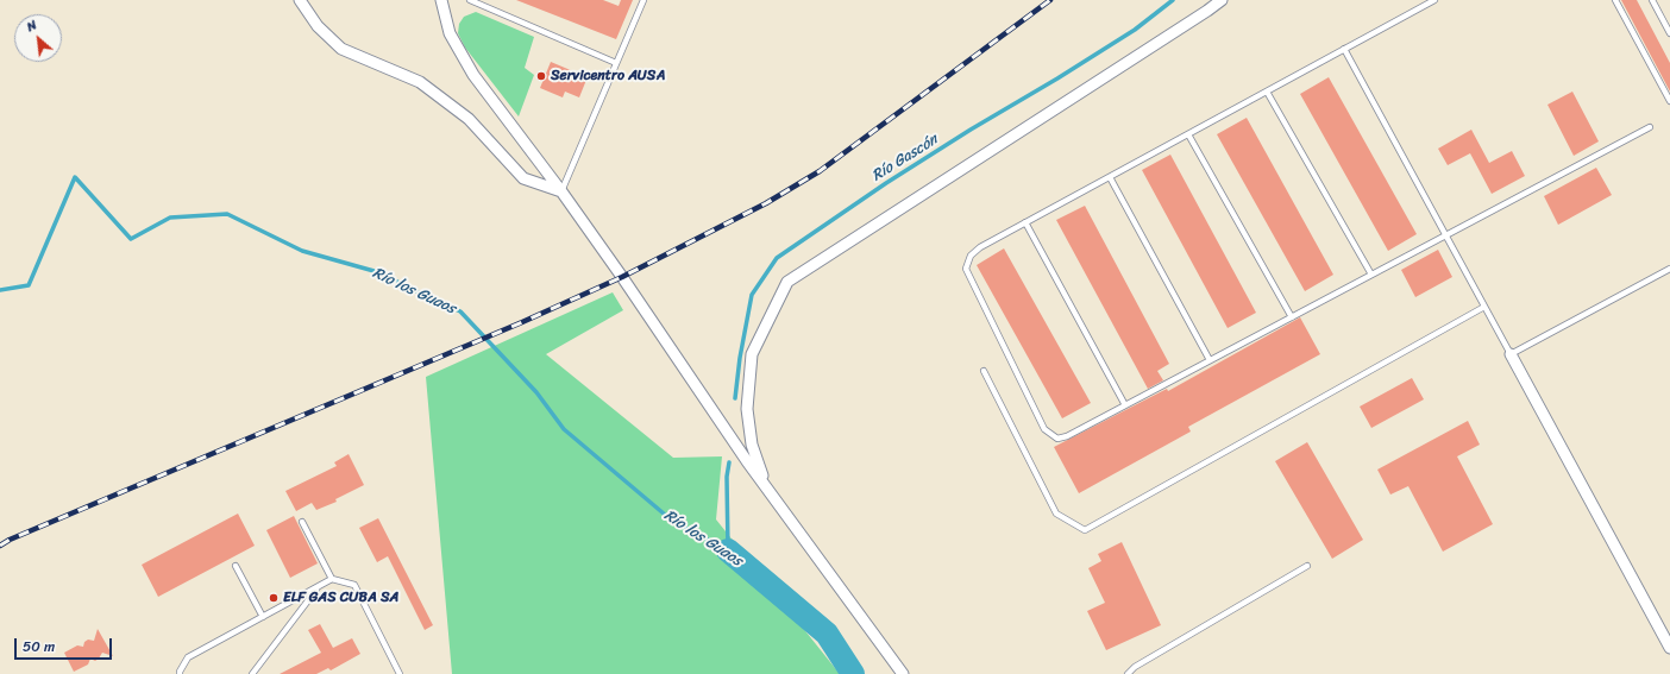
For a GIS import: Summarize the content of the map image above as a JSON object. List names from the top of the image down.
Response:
{
  "water": ["Río Gascón", "Río los Guaos"],
  "places": ["Servicentro AUSA", "ELF GAS CUBA SA"],
  "scale_bar": "50 m",
  "north": "top left"
}
